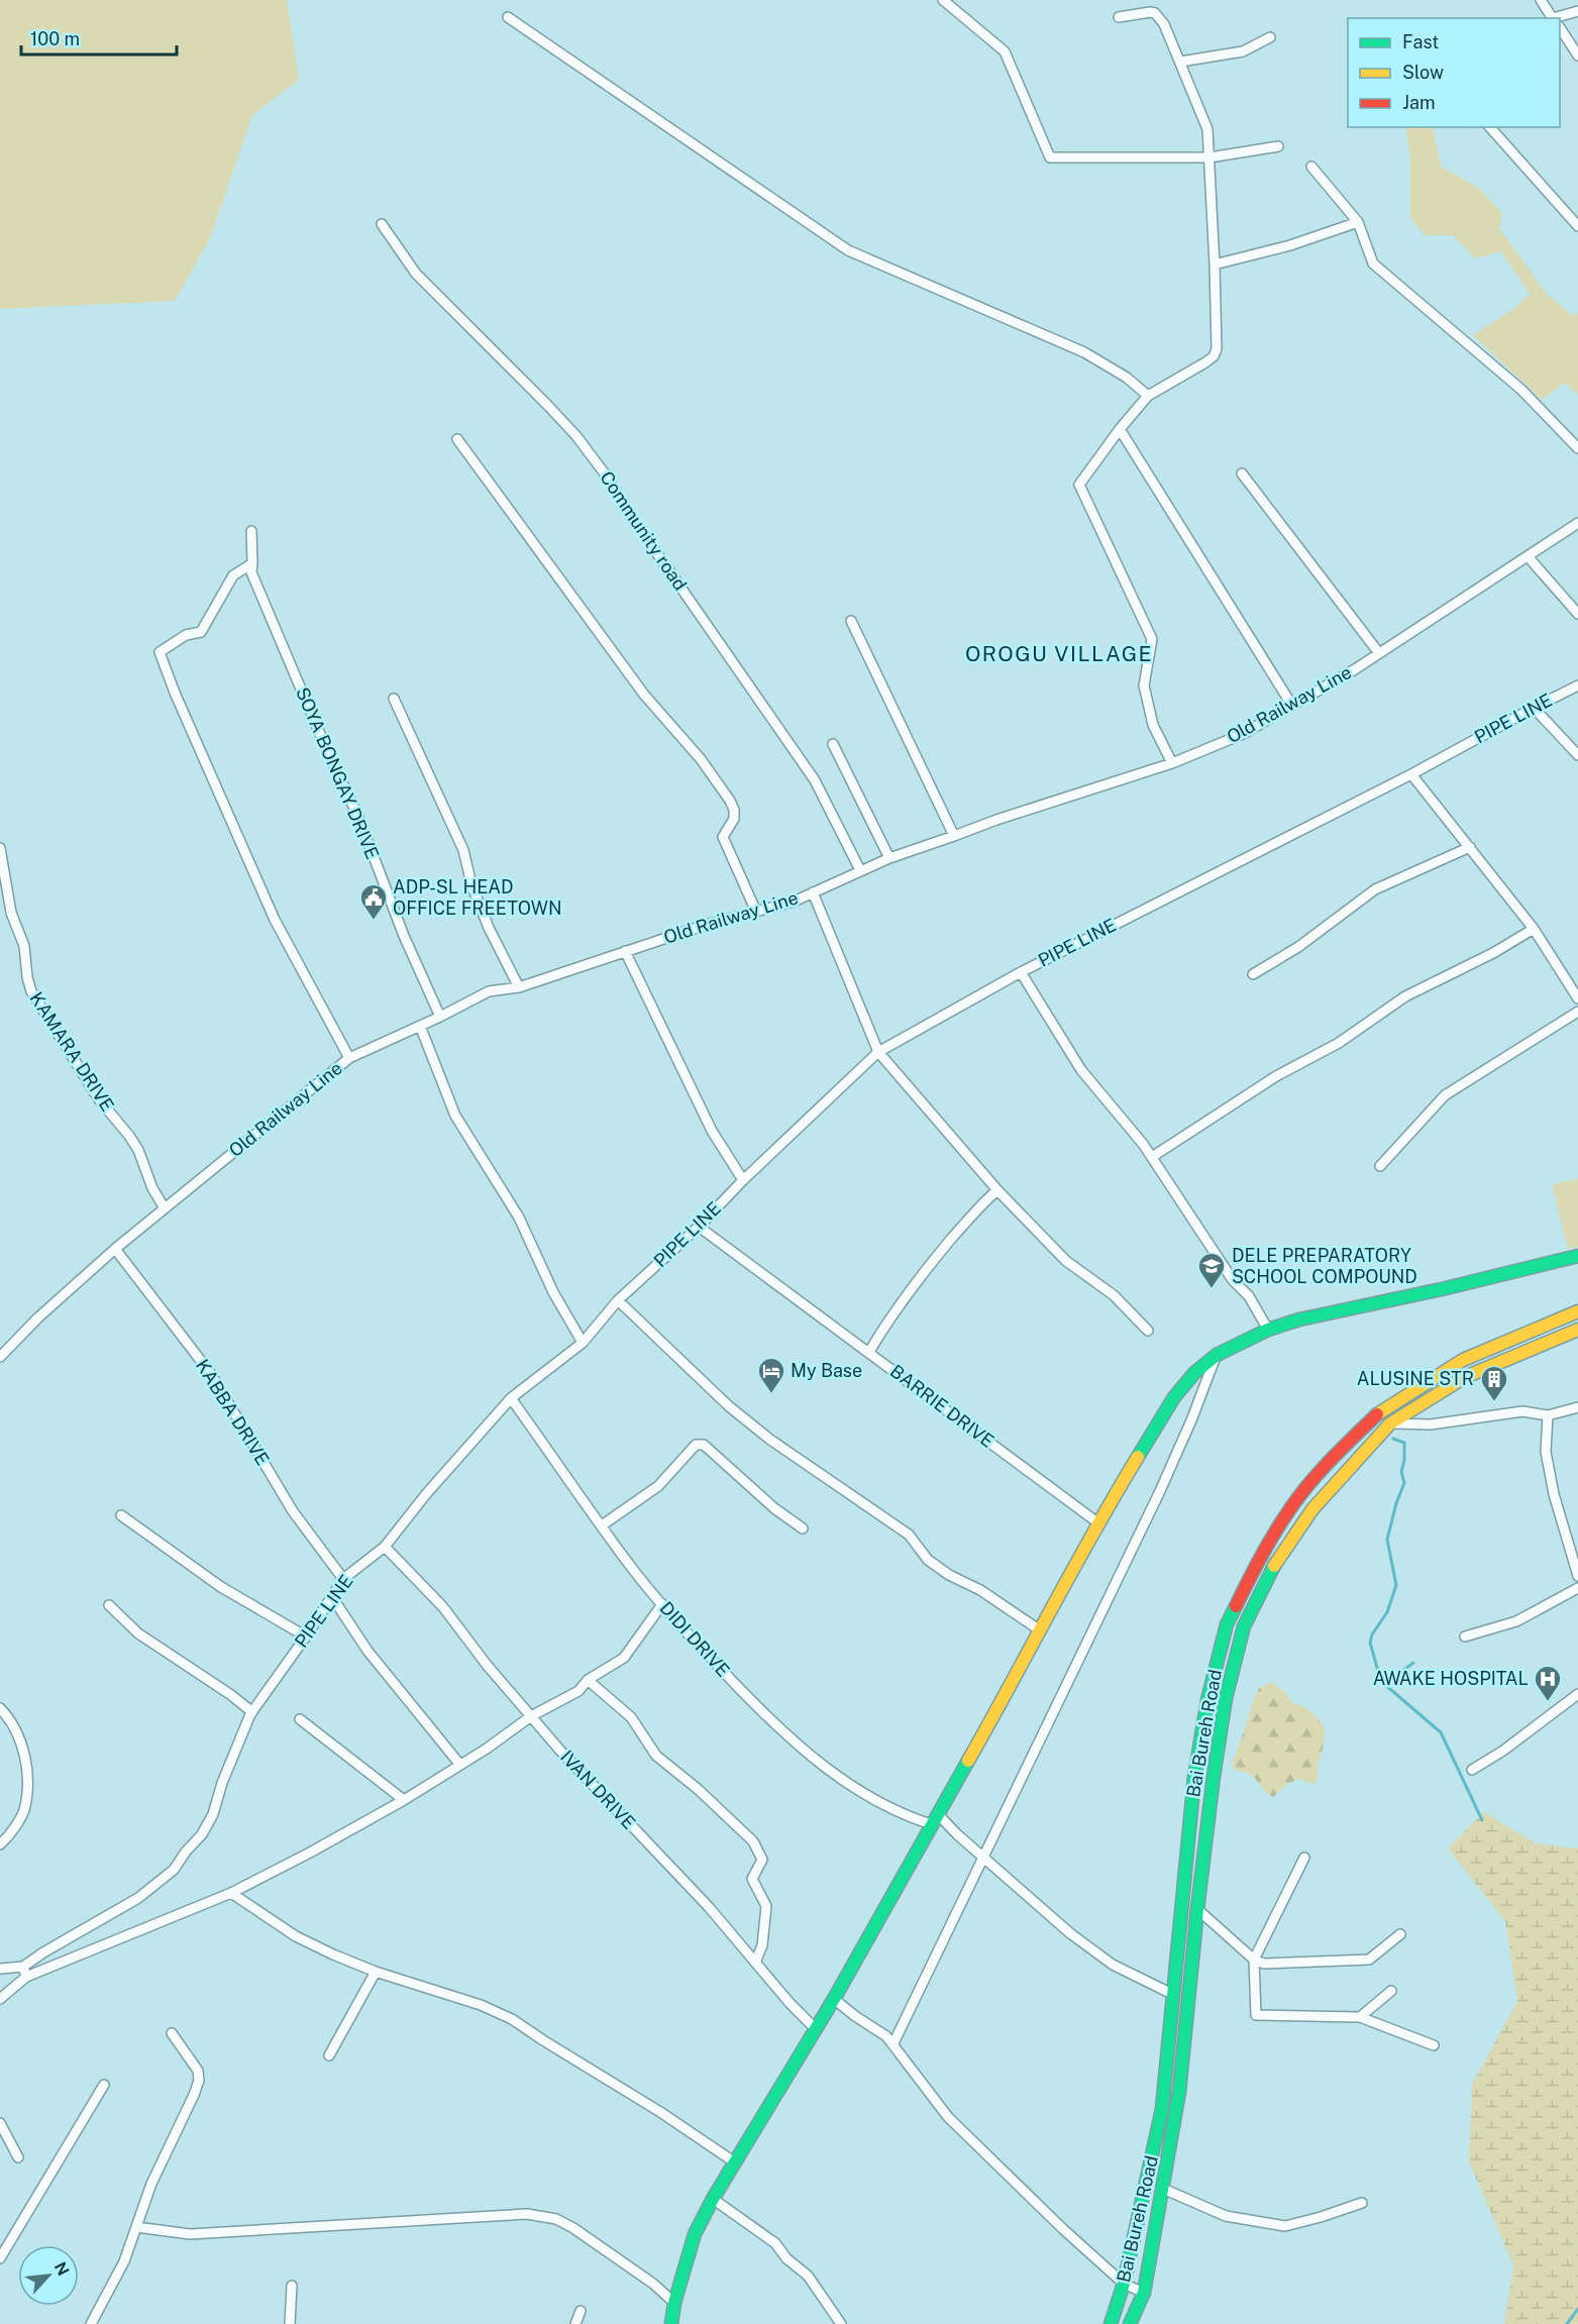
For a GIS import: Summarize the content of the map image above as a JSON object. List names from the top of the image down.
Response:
{
  "streets": {
    "main road": ["Bai Bureh Road"],
    "street": [
      "Community road",
      "Old Railway Line",
      "PIPE LINE",
      "SOYA BONGAY DRIVE",
      "KAMARA DRIVE",
      "BARRIE DRIVE",
      "KABBA DRIVE",
      "DIDI DRIVE",
      "IVAN DRIVE"
    ]
  },
  "crossings": [
    ["Community road", "Old Railway Line"],
    ["Old Railway Line", "SOYA BONGAY DRIVE"],
    ["Old Railway Line", "KAMARA DRIVE"],
    ["Old Railway Line", "KABBA DRIVE"],
    ["PIPE LINE", "BARRIE DRIVE"],
    ["PIPE LINE", "KABBA DRIVE"],
    ["PIPE LINE", "DIDI DRIVE"],
    ["PIPE LINE", "IVAN DRIVE"]
  ],
  "districts": ["OROGU VILLAGE"],
  "places": {
    "public building": ["ADP-SL HEAD OFFICE FREETOWN"],
    "school or university": ["DELE PREPARATORY SCHOOL COMPOUND"],
    "hotel": ["My Base"],
    "building": ["ALUSINE STR"],
    "hospital": ["AWAKE HOSPITAL"]
  },
  "legend": ["Fast", "Slow", "Jam"],
  "scale_bar": "100 m",
  "north": "top right"
}
